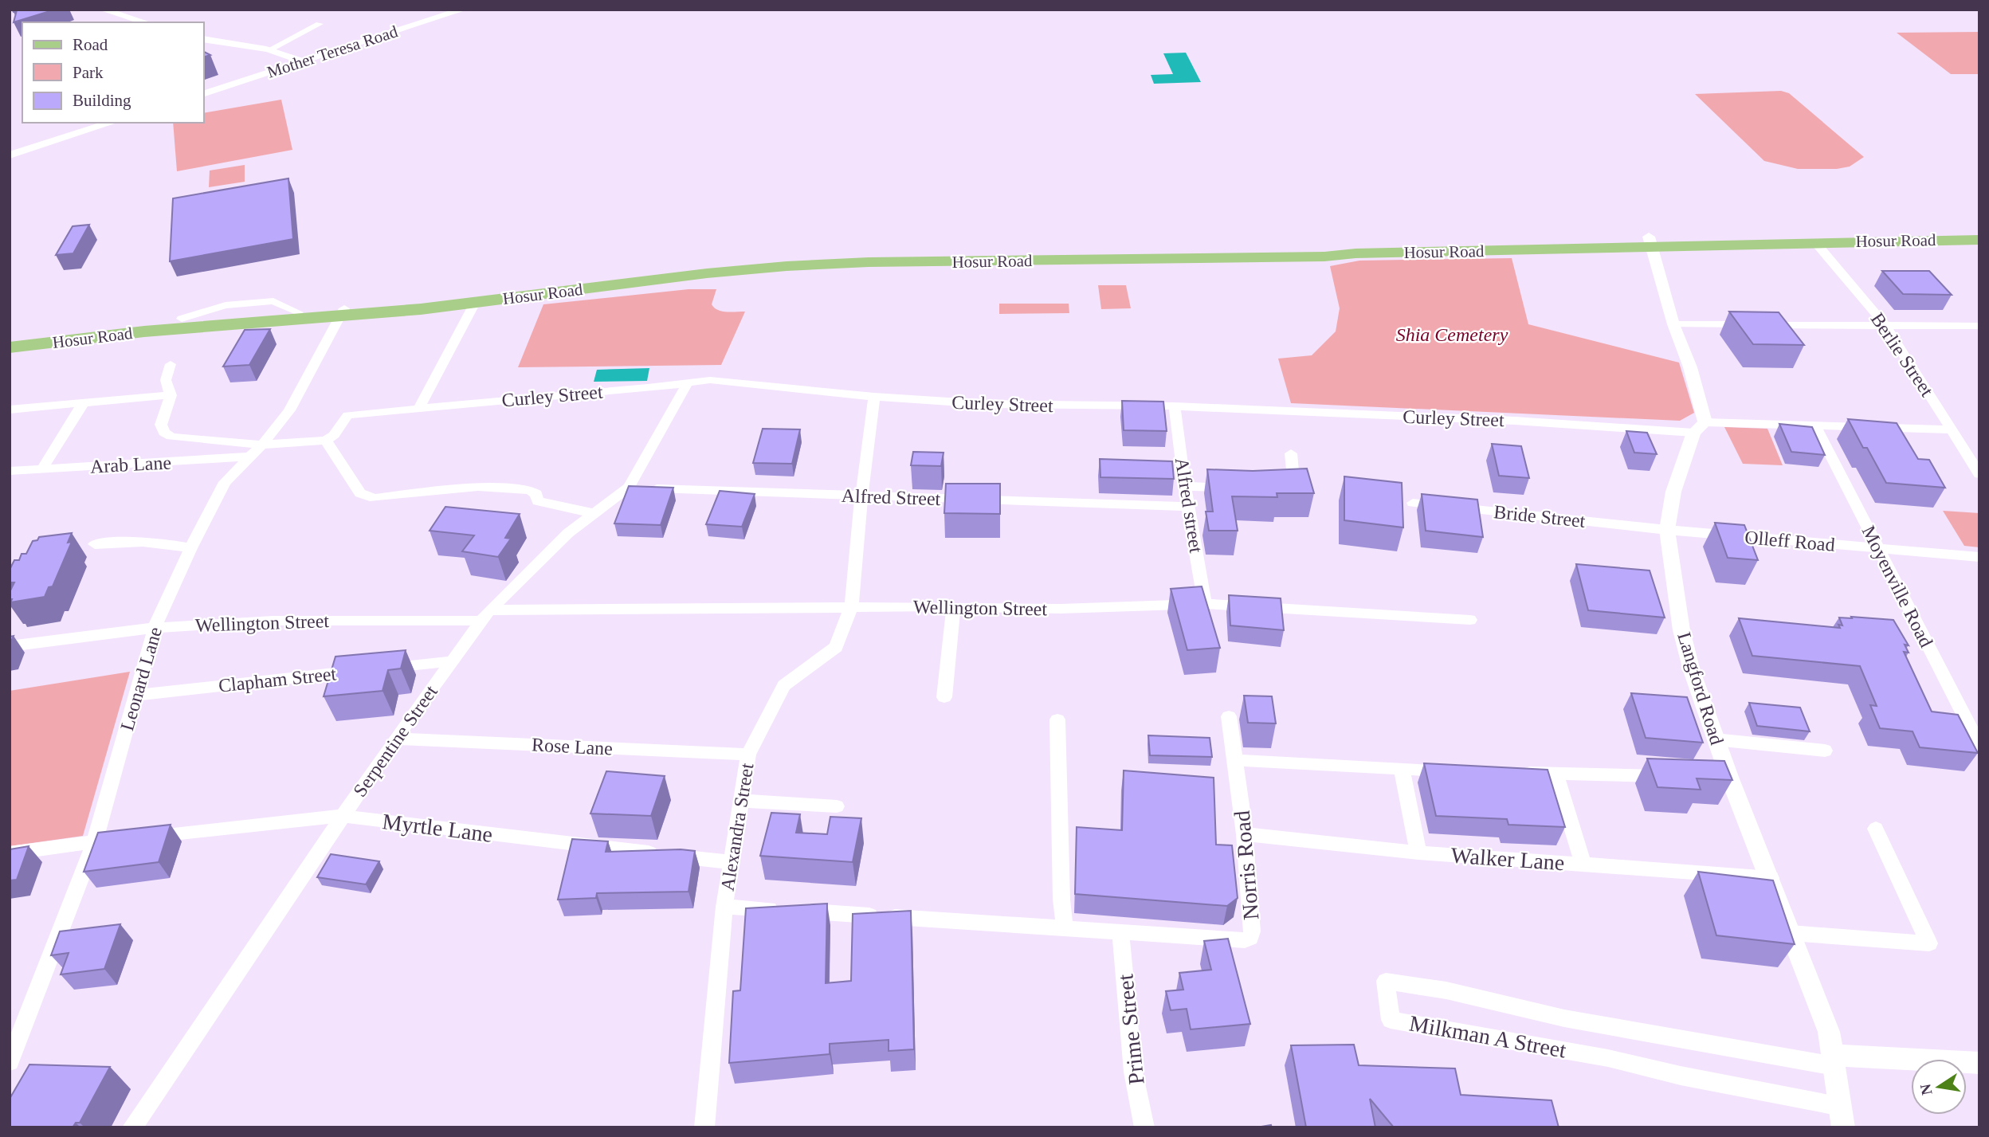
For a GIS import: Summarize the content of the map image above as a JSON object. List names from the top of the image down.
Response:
{
  "streets": {
    "main road": ["Hosur Road"],
    "street": [
      "Mother Teresa Road",
      "Berlie Street",
      "Curley Street",
      "Arab Lane",
      "Alfred Street",
      "Alfred street",
      "Bride Street",
      "Olleff Road",
      "Moyenville Road",
      "Wellington Street",
      "Leonard Lane",
      "Clapham Street",
      "Langford Road",
      "Serpentine Street",
      "Rose Lane",
      "Alexandra Street",
      "Myrtle Lane",
      "Walker Lane",
      "Norris Road",
      "Prime Street",
      "Milkman A Street"
    ]
  },
  "crossings": [
    ["Hosur Road", "Berlie Street"],
    ["Hosur Road", "Leonard Lane"],
    ["Berlie Street", "Curley Street"],
    ["Curley Street", "Alfred street"],
    ["Curley Street", "Moyenville Road"],
    ["Curley Street", "Langford Road"],
    ["Curley Street", "Serpentine Street"],
    ["Curley Street", "Alexandra Street"],
    ["Arab Lane", "Leonard Lane"],
    ["Alfred Street", "Alfred street"],
    ["Alfred Street", "Serpentine Street"],
    ["Alfred Street", "Alexandra Street"],
    ["Alfred street", "Wellington Street"],
    ["Bride Street", "Olleff Road"],
    ["Bride Street", "Langford Road"],
    ["Olleff Road", "Moyenville Road"],
    ["Olleff Road", "Langford Road"],
    ["Wellington Street", "Leonard Lane"],
    ["Wellington Street", "Serpentine Street"],
    ["Wellington Street", "Alexandra Street"],
    ["Leonard Lane", "Clapham Street"],
    ["Clapham Street", "Serpentine Street"],
    ["Langford Road", "Walker Lane"],
    ["Langford Road", "Milkman A Street"],
    ["Serpentine Street", "Rose Lane"],
    ["Serpentine Street", "Myrtle Lane"],
    ["Rose Lane", "Alexandra Street"],
    ["Alexandra Street", "Myrtle Lane"],
    ["Alexandra Street", "Norris Road"],
    ["Walker Lane", "Norris Road"],
    ["Norris Road", "Prime Street"]
  ],
  "parks": ["Shia Cemetery"],
  "legend": ["Road", "Park", "Building"],
  "north": "left"
}
